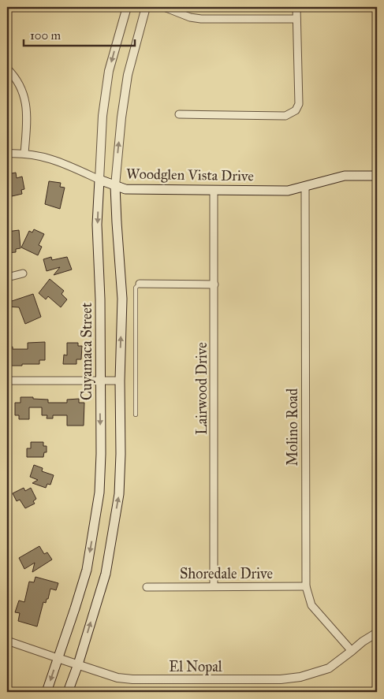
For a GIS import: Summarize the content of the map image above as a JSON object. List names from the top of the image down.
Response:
{
  "streets": {
    "main road": ["Woodglen Vista Drive", "Cuyamaca Street"],
    "street": [
      "Lairwood Drive",
      "Molino Road",
      "Shoredale Drive",
      "El Nopal"
    ]
  },
  "crossings": [
    ["Woodglen Vista Drive", "Cuyamaca Street"],
    ["Woodglen Vista Drive", "Lairwood Drive"],
    ["Woodglen Vista Drive", "Molino Road"],
    ["Cuyamaca Street", "El Nopal"],
    ["Lairwood Drive", "Shoredale Drive"],
    ["Molino Road", "Shoredale Drive"],
    ["Molino Road", "El Nopal"]
  ],
  "one_way": ["Cuyamaca Street"],
  "scale_bar": "100 m"
}
